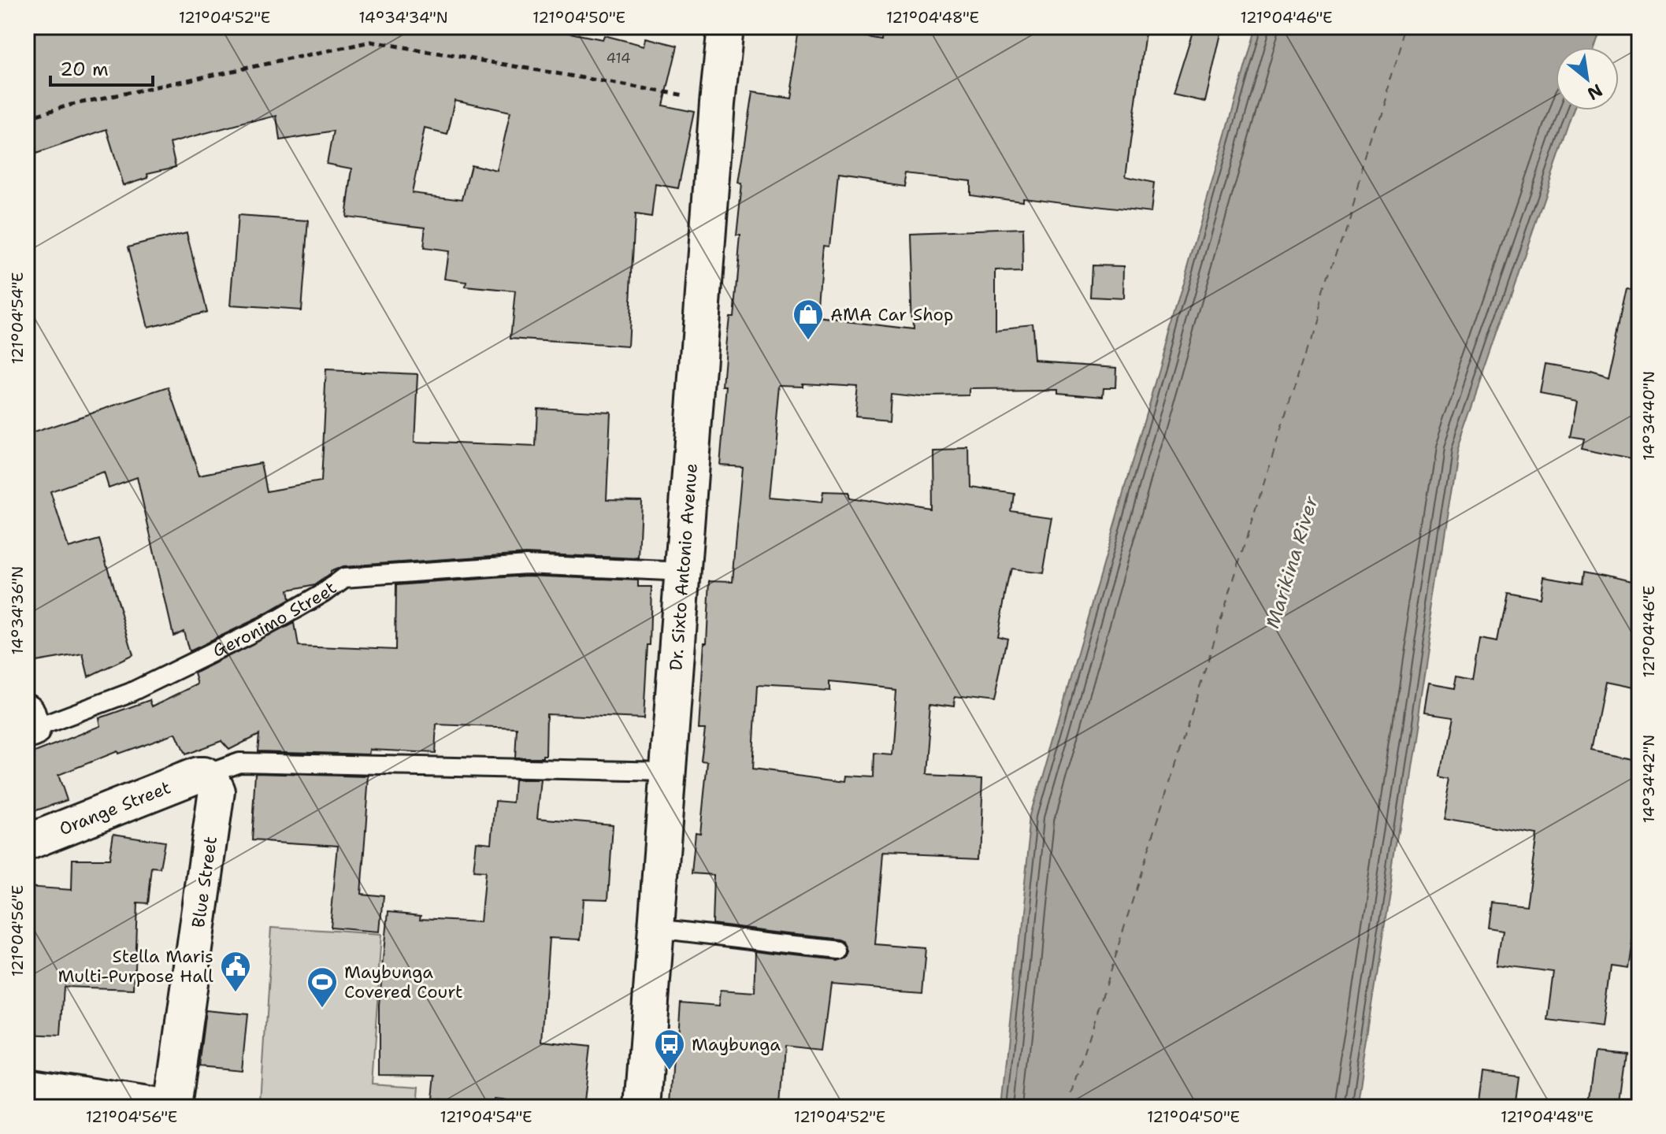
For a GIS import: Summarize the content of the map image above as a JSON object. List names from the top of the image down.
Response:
{
  "streets": {
    "main road": ["Dr. Sixto Antonio Avenue", "Orange Street", "Blue Street"],
    "lane": ["Geronimo Street"]
  },
  "crossings": [
    ["Dr. Sixto Antonio Avenue", "Geronimo Street"],
    ["Orange Street", "Blue Street"]
  ],
  "water": ["Marikina River"],
  "places": {
    "shop": ["AMA Car Shop"],
    "public building": ["Stella Maris Multi-Purpose Hall"],
    "sports": ["Maybunga Covered Court"],
    "bus stop": ["Maybunga"]
  },
  "house_numbers": ["414"],
  "scale_bar": "20 m",
  "north": "bottom right",
  "coordinates": [
    "121°04'52\"E",
    "14°34'34\"N",
    "121°04'50\"E",
    "121°04'48\"E",
    "121°04'46\"E",
    "121°04'54\"E",
    "14°34'40\"N",
    "14°34'36\"N",
    "14°34'42\"N",
    "121°04'56\"E"
  ]
}
